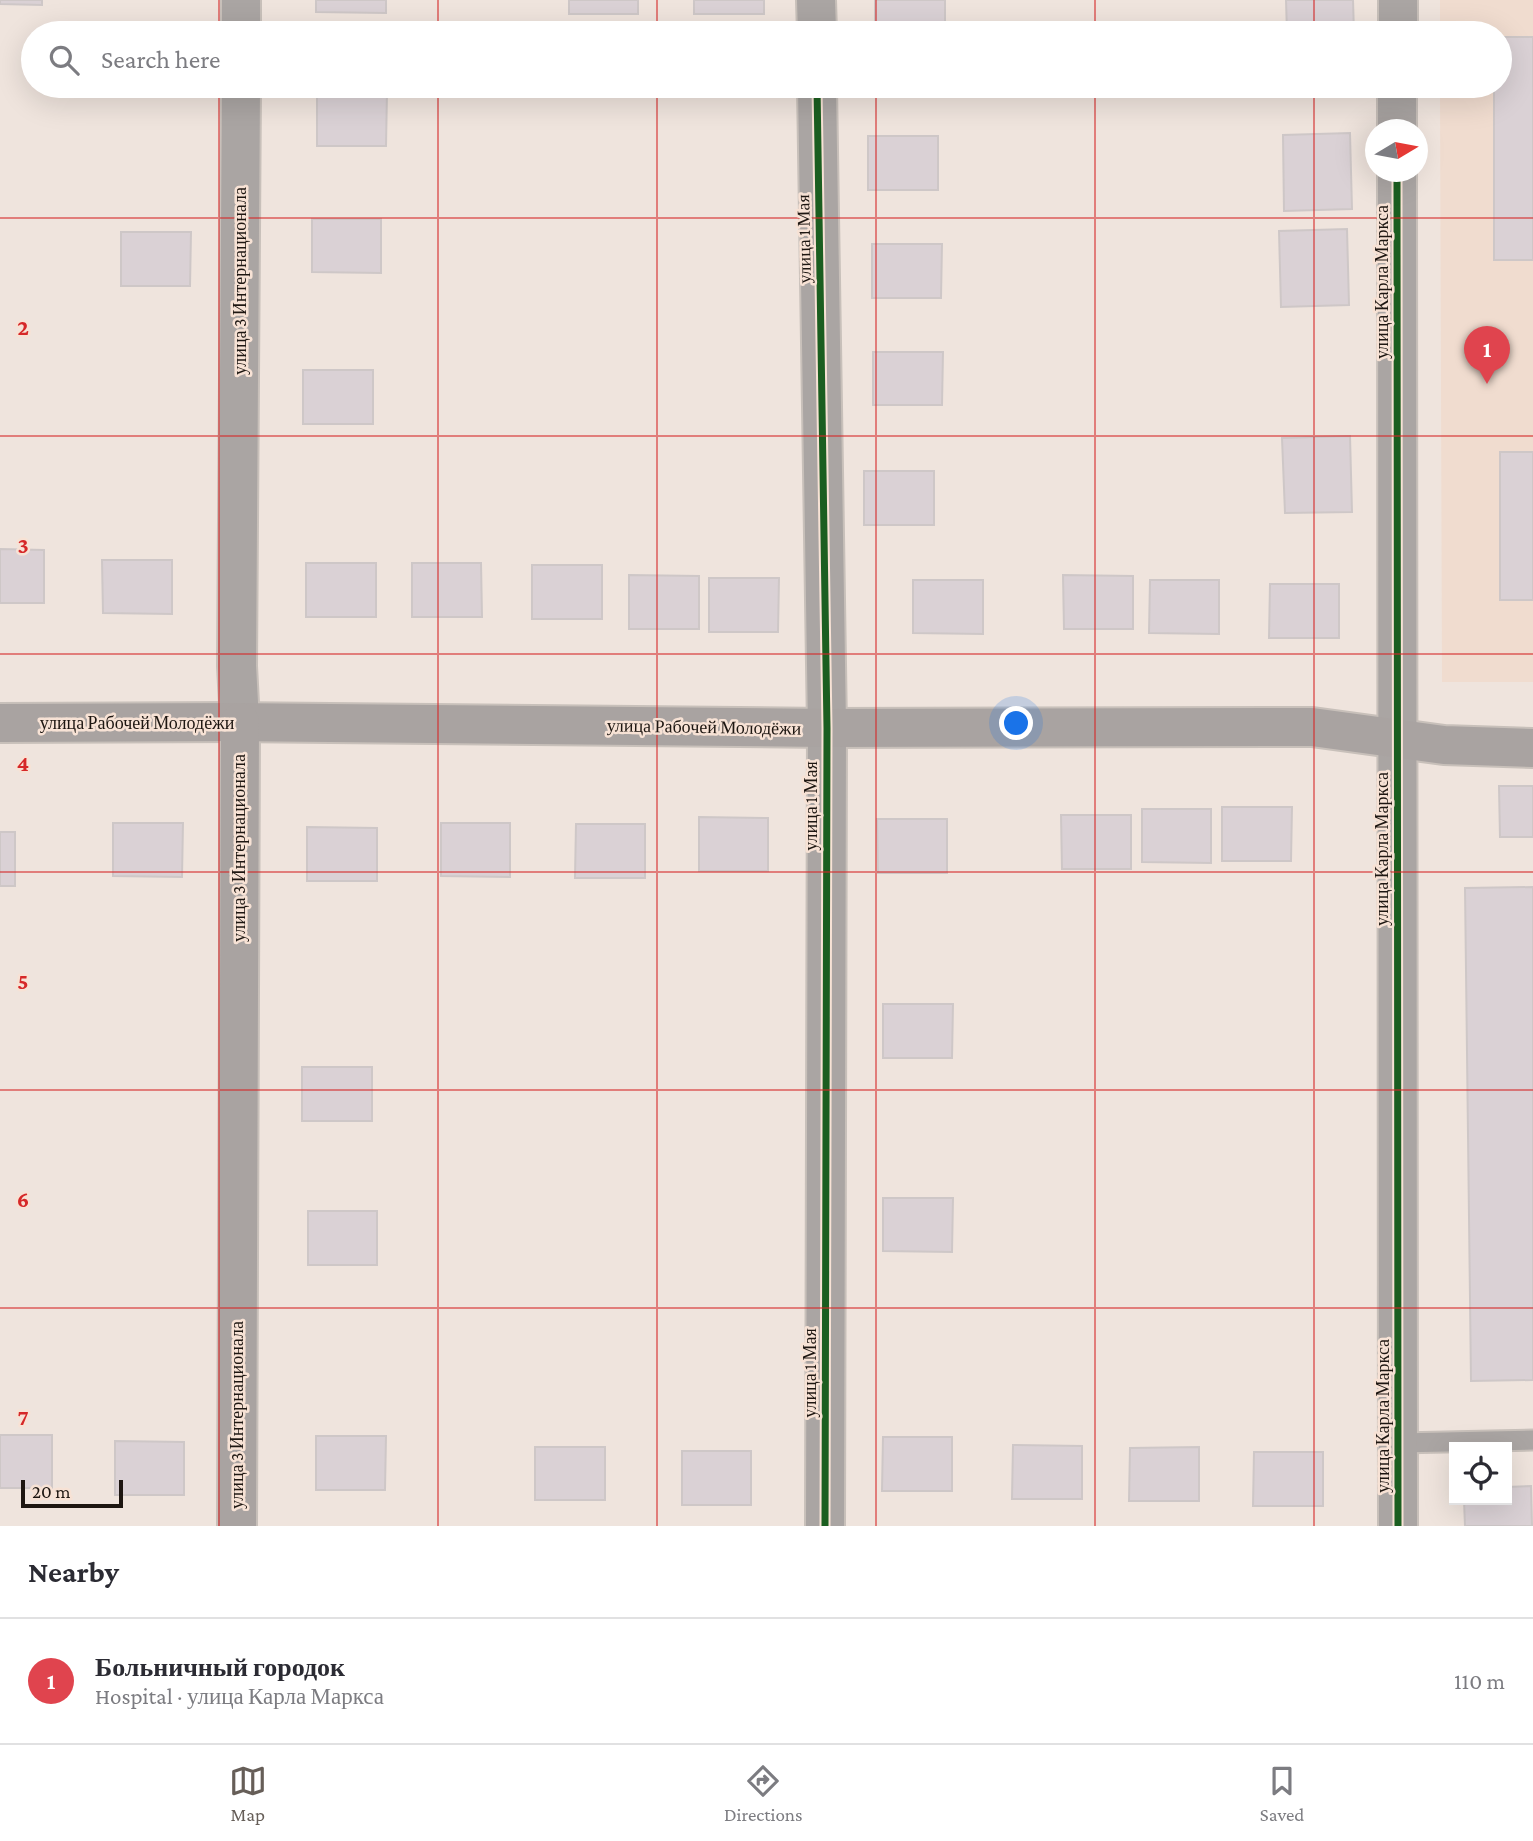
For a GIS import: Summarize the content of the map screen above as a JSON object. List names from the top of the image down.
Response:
{
  "streets": {
    "main road": ["улица 3 Интернационала", "улица Рабочей Молодёжи"],
    "street": ["улица 1 Мая", "улица Карла Маркса"]
  },
  "crossings": [
    ["улица 1 Мая", "улица Рабочей Молодёжи"],
    ["улица 3 Интернационала", "улица Рабочей Молодёжи"],
    ["улица Карла Маркса", "улица Рабочей Молодёжи"]
  ],
  "scale_bar": "20 m",
  "north": "right",
  "page": {
    "search": "Search here",
    "pins": "1",
    "scale": "20 m",
    "heading": "Nearby",
    "list": [
      {
        "mark": "1",
        "name": "Больничный городок",
        "note": "Hospital · улица Карла Маркса",
        "value": "110 m"
      }
    ],
    "nav": ["Map", "Directions", "Saved"]
  },
  "grid": {
    "rows": [
      "2",
      "3",
      "4",
      "5",
      "6",
      "7"
    ]
  }
}
